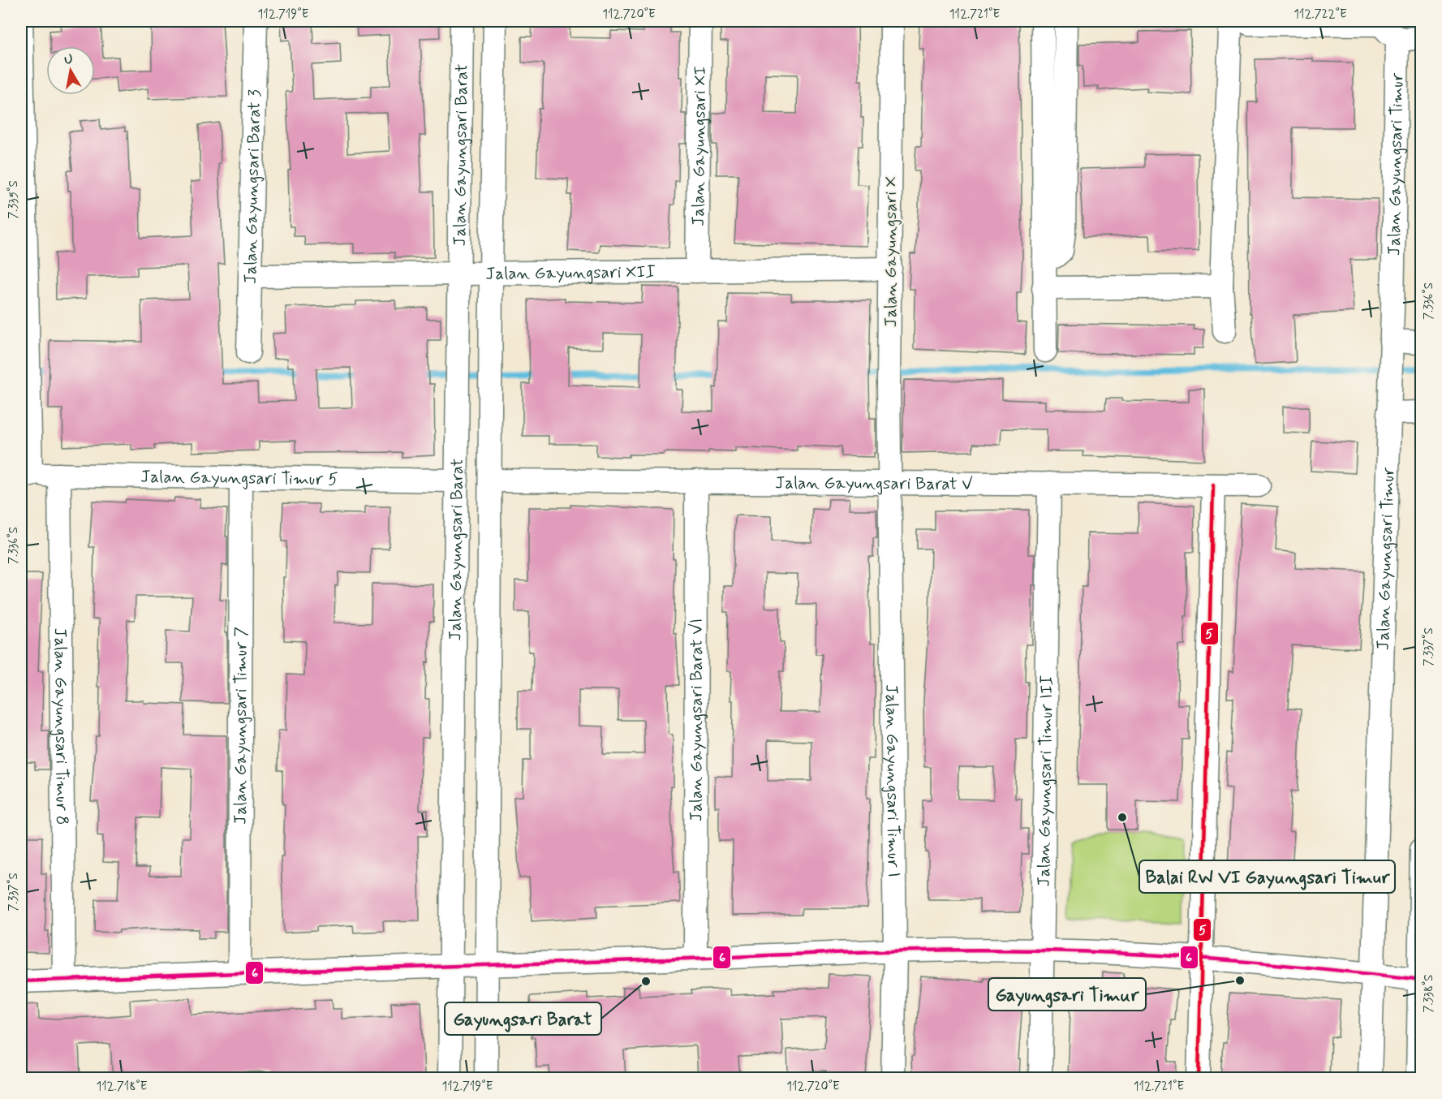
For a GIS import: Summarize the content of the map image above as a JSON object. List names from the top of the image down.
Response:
{
  "streets": {
    "street": [
      "Jalan Gayungsari XI",
      "Jalan Gayungsari Barat",
      "Jalan Gayungsari Timur",
      "Jalan Gayungsari Barat 3",
      "Jalan Gayungsari X",
      "Jalan Gayungsari XII",
      "Jalan Gayungsari Timur 5",
      "Jalan Gayungsari Barat V",
      "Jalan Gayungsari Barat VI",
      "Jalan Gayungsari Timur 7",
      "Jalan Gayungsari Timur 8",
      "Jalan Gayungsari Timur I",
      "Jalan Gayungsari Timur III"
    ]
  },
  "crossings": [
    ["Jalan Gayungsari XI", "Jalan Gayungsari XII"],
    ["Jalan Gayungsari Barat", "Jalan Gayungsari XII"],
    ["Jalan Gayungsari Barat", "Jalan Gayungsari Timur 5"],
    ["Jalan Gayungsari Barat", "Jalan Gayungsari Barat V"],
    ["Jalan Gayungsari Barat 3", "Jalan Gayungsari XII"],
    ["Jalan Gayungsari X", "Jalan Gayungsari XII"],
    ["Jalan Gayungsari X", "Jalan Gayungsari Barat V"],
    ["Jalan Gayungsari X", "Jalan Gayungsari Timur I"],
    ["Jalan Gayungsari Timur 5", "Jalan Gayungsari Timur 7"],
    ["Jalan Gayungsari Timur 5", "Jalan Gayungsari Timur 8"],
    ["Jalan Gayungsari Barat V", "Jalan Gayungsari Barat VI"],
    ["Jalan Gayungsari Barat V", "Jalan Gayungsari Timur I"],
    ["Jalan Gayungsari Barat V", "Jalan Gayungsari Timur III"]
  ],
  "places": ["Balai RW VI Gayungsari Timur", "Gayungsari Timur", "Gayungsari Barat"],
  "lines": ["transit line 5", "transit line 6"],
  "north": "top",
  "coordinates": [
    "112.719°E",
    "112.720°E",
    "112.721°E",
    "112.722°E",
    "7.335°S",
    "7.336°S",
    "7.337°S",
    "7.338°S",
    "112.718°E"
  ]
}
